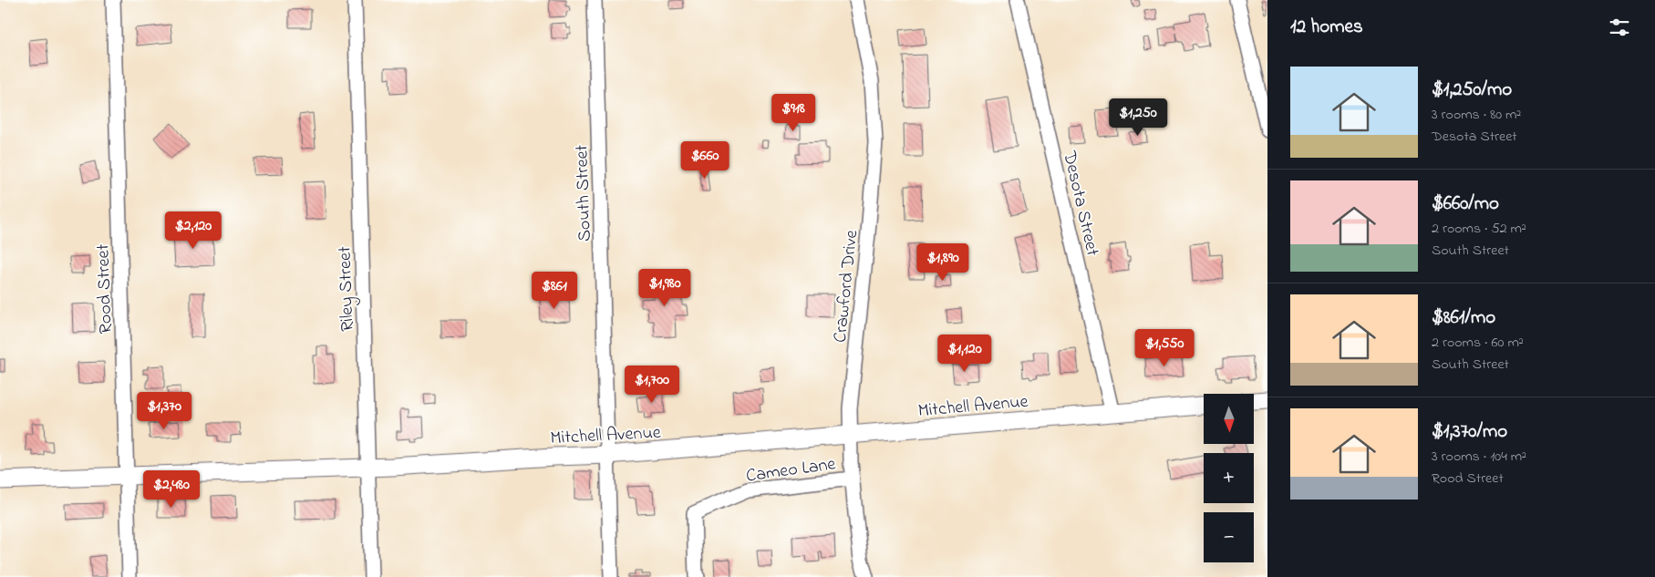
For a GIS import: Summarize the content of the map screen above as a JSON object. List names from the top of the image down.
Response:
{
  "streets": {
    "street": [
      "South Street",
      "Desota Street",
      "Crawford Drive",
      "Rood Street",
      "Riley Street",
      "Mitchell Avenue",
      "Cameo Lane"
    ]
  },
  "crossings": [
    ["South Street", "Mitchell Avenue"],
    ["Desota Street", "Mitchell Avenue"],
    ["Crawford Drive", "Mitchell Avenue"],
    ["Crawford Drive", "Cameo Lane"],
    ["Rood Street", "Mitchell Avenue"],
    ["Riley Street", "Mitchell Avenue"]
  ],
  "north": "bottom",
  "page": {
    "heading": "12 homes",
    "list": [
      {
        "name": "$1,250/mo",
        "note": "3 rooms · 80 m² · Desota Street"
      },
      {
        "name": "$660/mo",
        "note": "2 rooms · 52 m² · South Street"
      },
      {
        "name": "$861/mo",
        "note": "2 rooms · 60 m² · South Street"
      },
      {
        "name": "$1,370/mo",
        "note": "3 rooms · 104 m² · Rood Street"
      }
    ],
    "price": [
      "$918",
      "$1,250",
      "$660",
      "$2,120",
      "$1,890",
      "$1,980",
      "$861",
      "$1,550",
      "$1,120",
      "$1,700",
      "$1,370",
      "$2,480"
    ],
    "map_buttons": ["+", "−"]
  }
}
